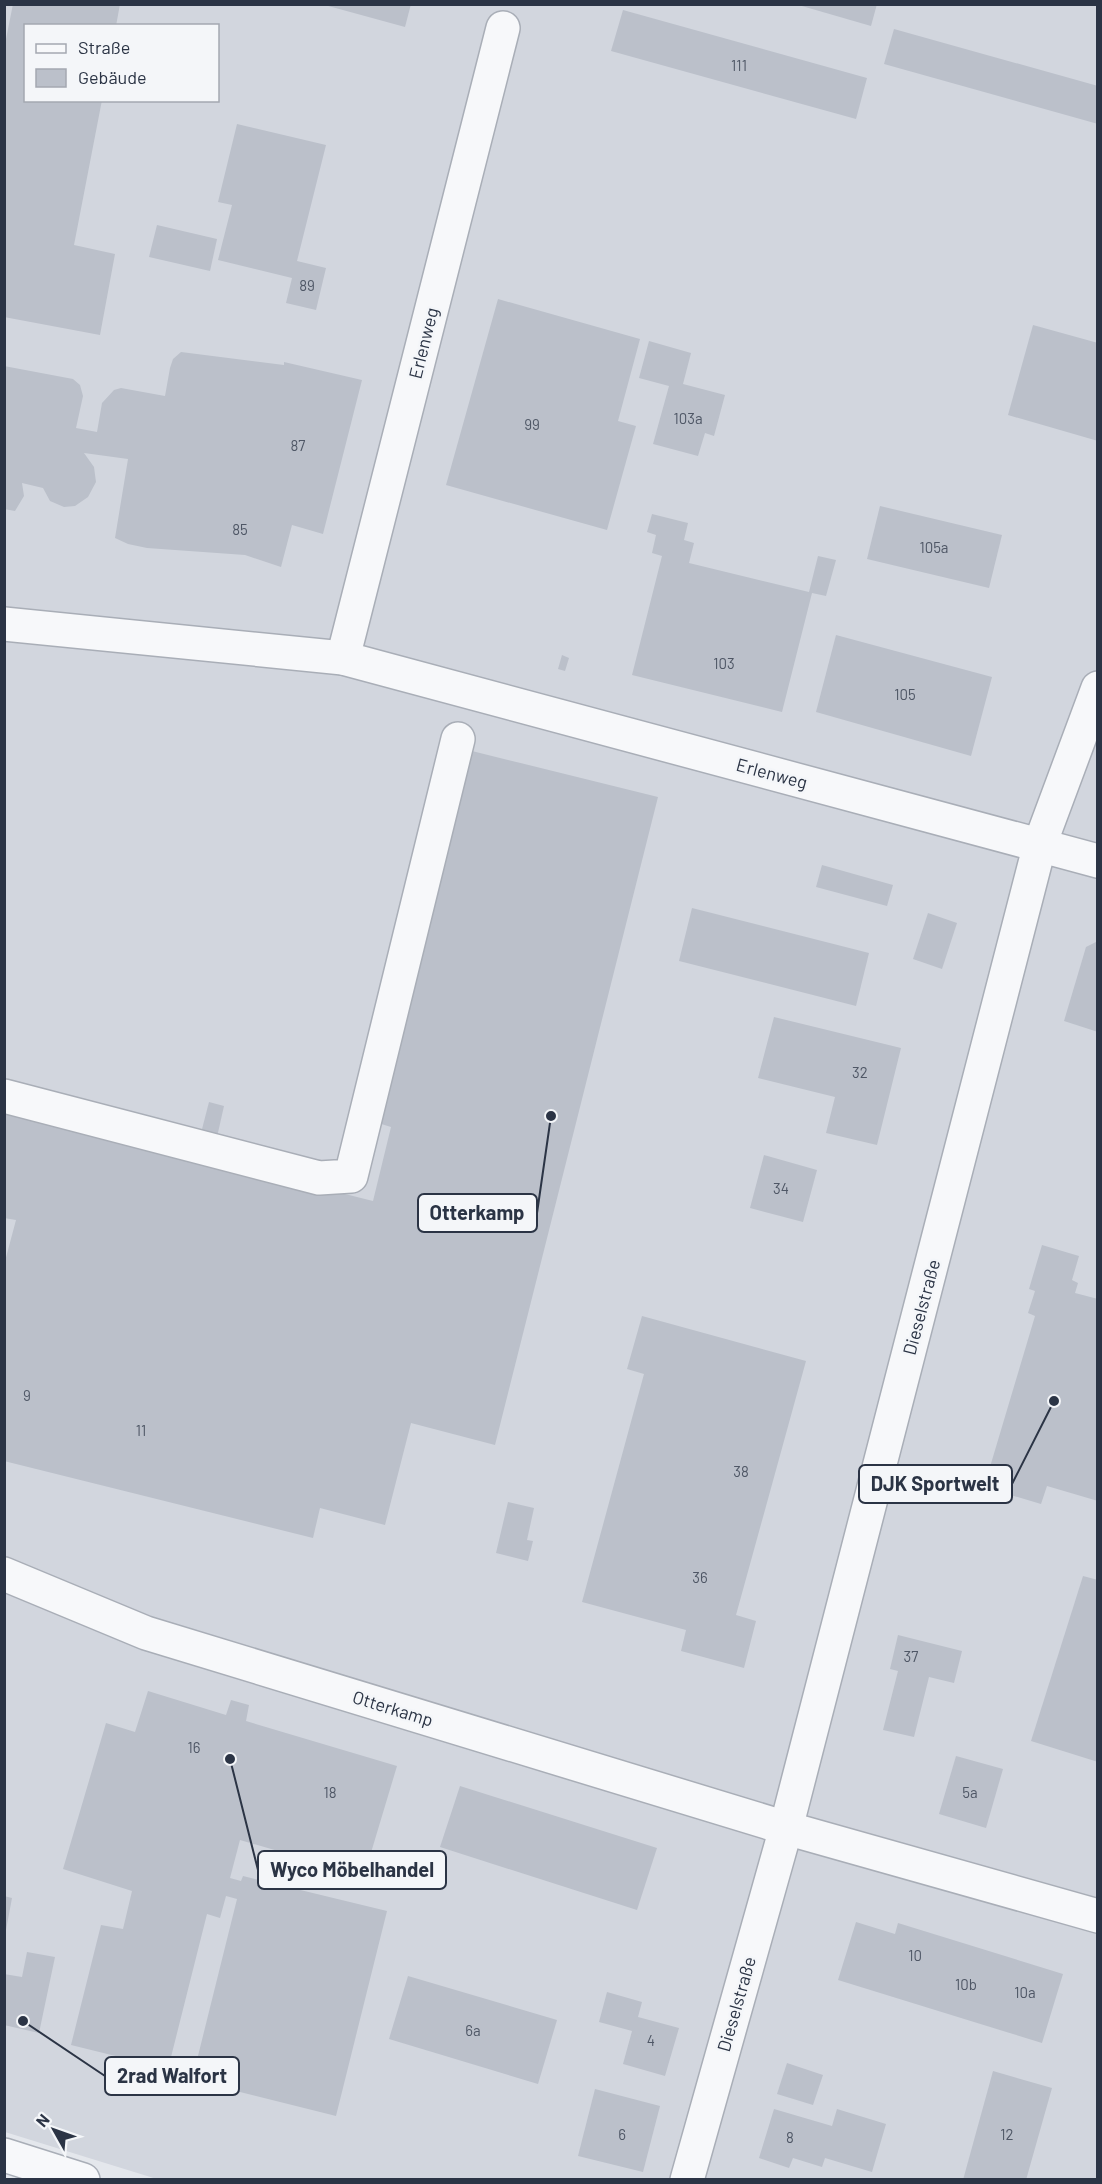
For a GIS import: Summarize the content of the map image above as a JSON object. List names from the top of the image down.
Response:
{
  "streets": {
    "street": ["Erlenweg", "Dieselstraße", "Otterkamp"]
  },
  "crossings": [
    ["Erlenweg", "Dieselstraße"],
    ["Dieselstraße", "Otterkamp"]
  ],
  "places": [
    "Otterkamp",
    "DJK Sportwelt",
    "Wyco Möbelhandel",
    "2rad Walfort"
  ],
  "house_numbers": [
    "111",
    "89",
    "103a",
    "99",
    "87",
    "85",
    "105a",
    "103",
    "105",
    "32",
    "34",
    "9",
    "11",
    "38",
    "36",
    "37",
    "16",
    "18",
    "5a",
    "10",
    "10b",
    "10a",
    "6a",
    "4",
    "6",
    "12",
    "8"
  ],
  "legend": ["Straße", "Gebäude"],
  "north": "top left"
}
